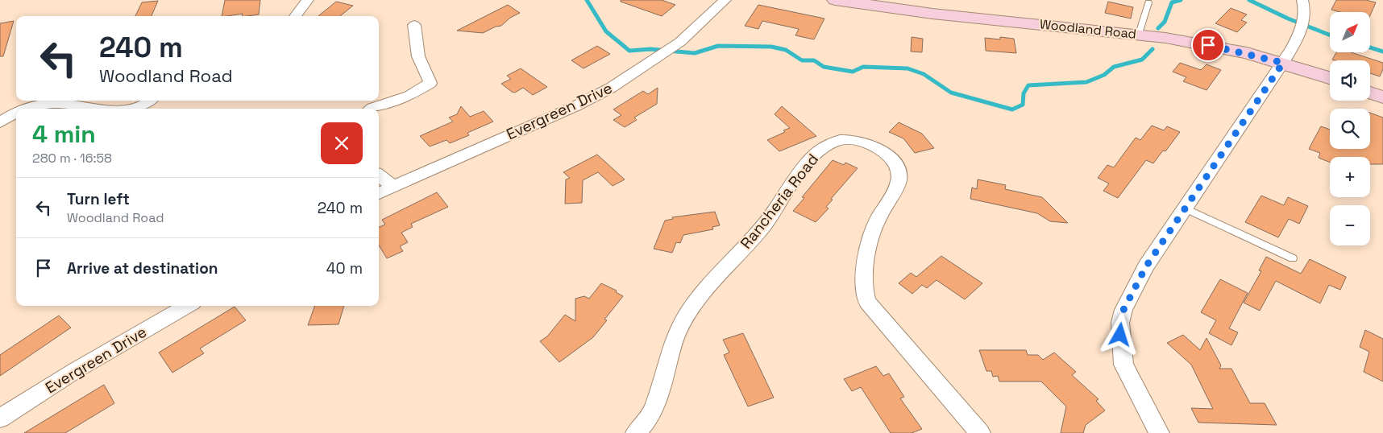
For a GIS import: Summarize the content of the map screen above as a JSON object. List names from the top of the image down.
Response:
{
  "streets": {
    "street": ["Woodland Road", "Evergreen Drive", "Rancheria Road"]
  },
  "north": "top right",
  "page": {
    "map_buttons": ["+", "−"],
    "turn": ["240 m", "Woodland Road"],
    "heading": ["4 min", "280 m · 16:58"],
    "list": [
      {
        "name": "Turn left",
        "note": "Woodland Road",
        "value": "240 m"
      },
      {
        "name": "Arrive at destination",
        "value": "40 m"
      }
    ]
  }
}
